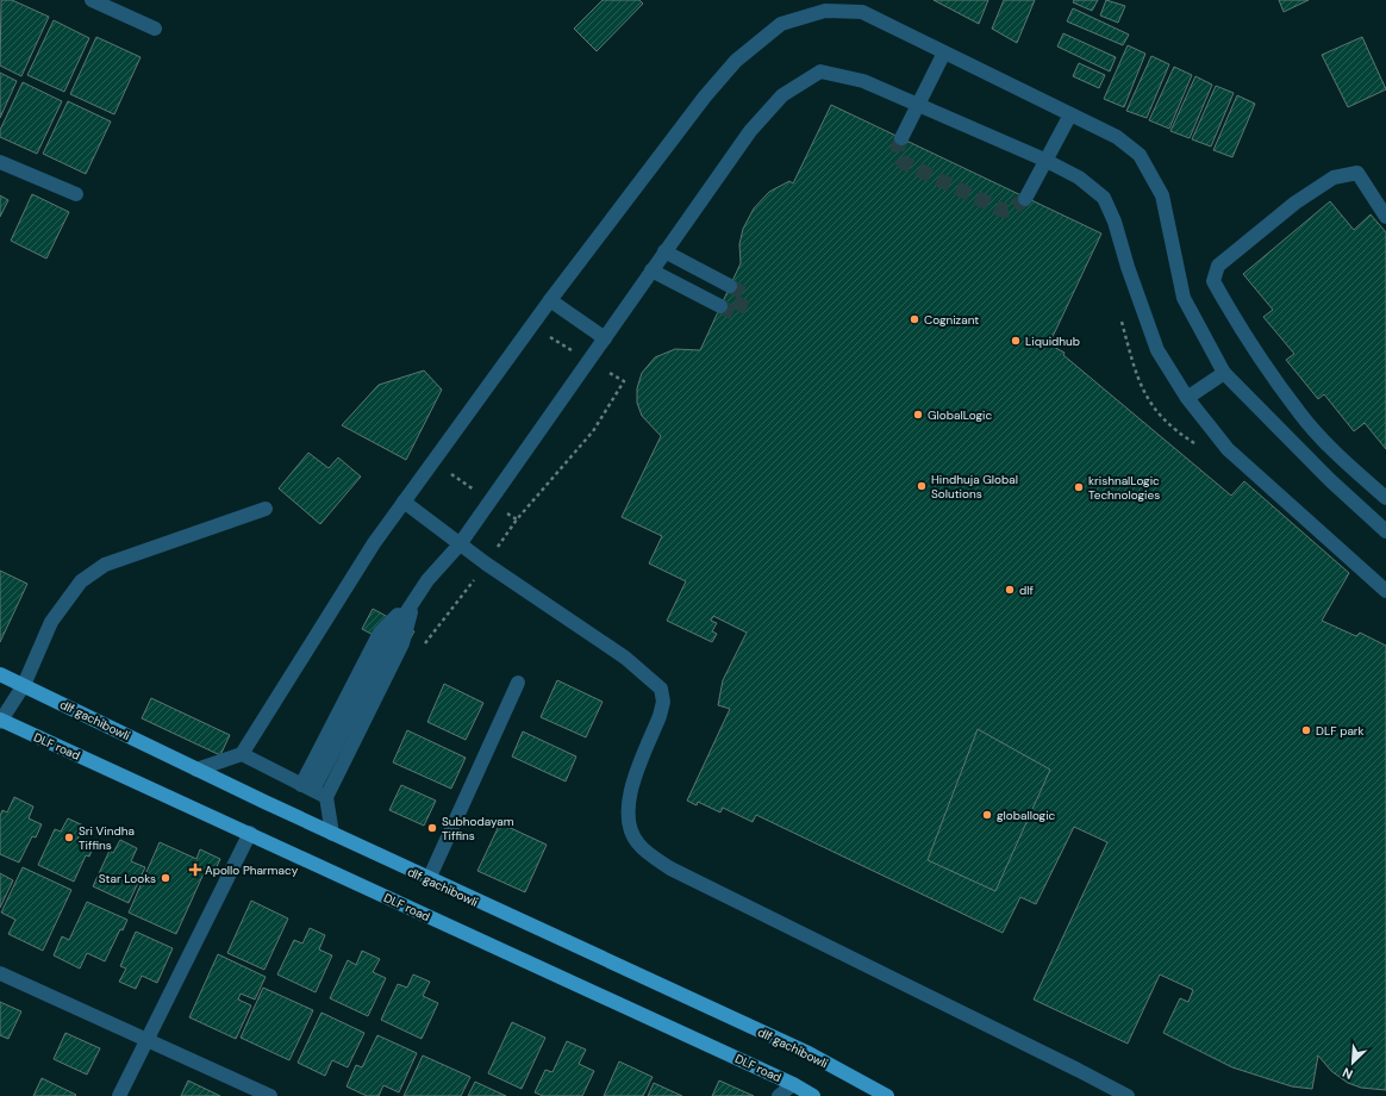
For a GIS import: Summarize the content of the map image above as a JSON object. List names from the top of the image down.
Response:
{
  "streets": {
    "main road": ["dlf gachibowli", "DLF road"]
  },
  "places": {
    "other": [
      "Cognizant",
      "Liquidhub",
      "GlobalLogic",
      "Hindhuja Global Solutions",
      "krishnalLogic Technologies",
      "dlf",
      "DLF park",
      "globallogic",
      "Subhodayam Tiffins",
      "Sri Vindha Tiffins",
      "Star Looks"
    ],
    "health": ["Apollo Pharmacy"]
  },
  "north": "bottom left"
}
